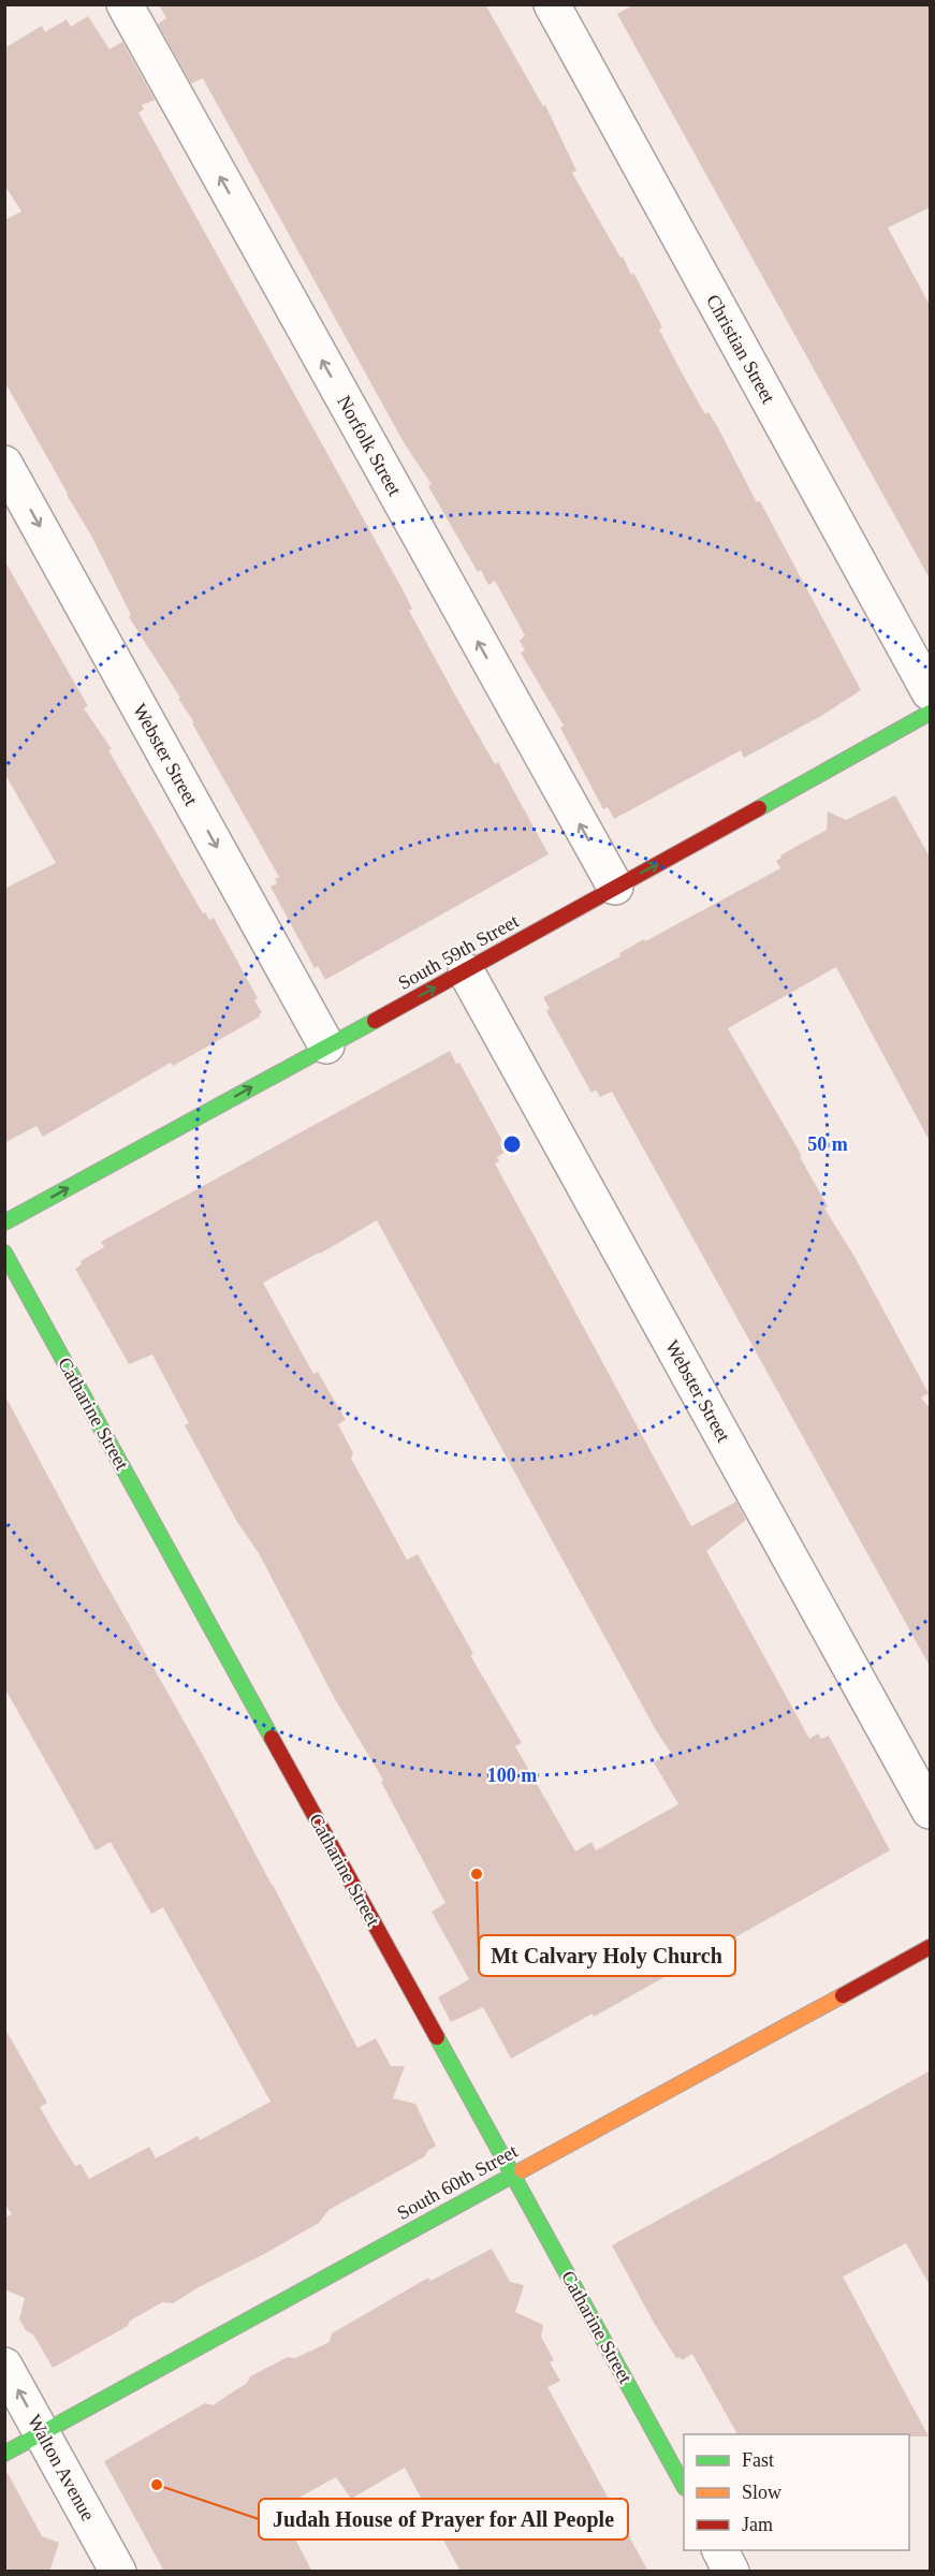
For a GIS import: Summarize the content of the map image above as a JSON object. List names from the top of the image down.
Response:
{
  "streets": {
    "street": [
      "Christian Street",
      "Norfolk Street",
      "Webster Street",
      "South 59th Street",
      "Catharine Street",
      "South 60th Street",
      "Walton Avenue"
    ]
  },
  "crossings": [
    ["Norfolk Street", "South 59th Street"],
    ["Webster Street", "South 59th Street"],
    ["Catharine Street", "South 60th Street"],
    ["South 60th Street", "Walton Avenue"]
  ],
  "one_way": ["Norfolk Street", "Webster Street", "South 59th Street"],
  "places": ["Mt Calvary Holy Church", "Judah House of Prayer for All People"],
  "legend": ["Fast", "Slow", "Jam"],
  "rings": ["50 m", "100 m"]
}
